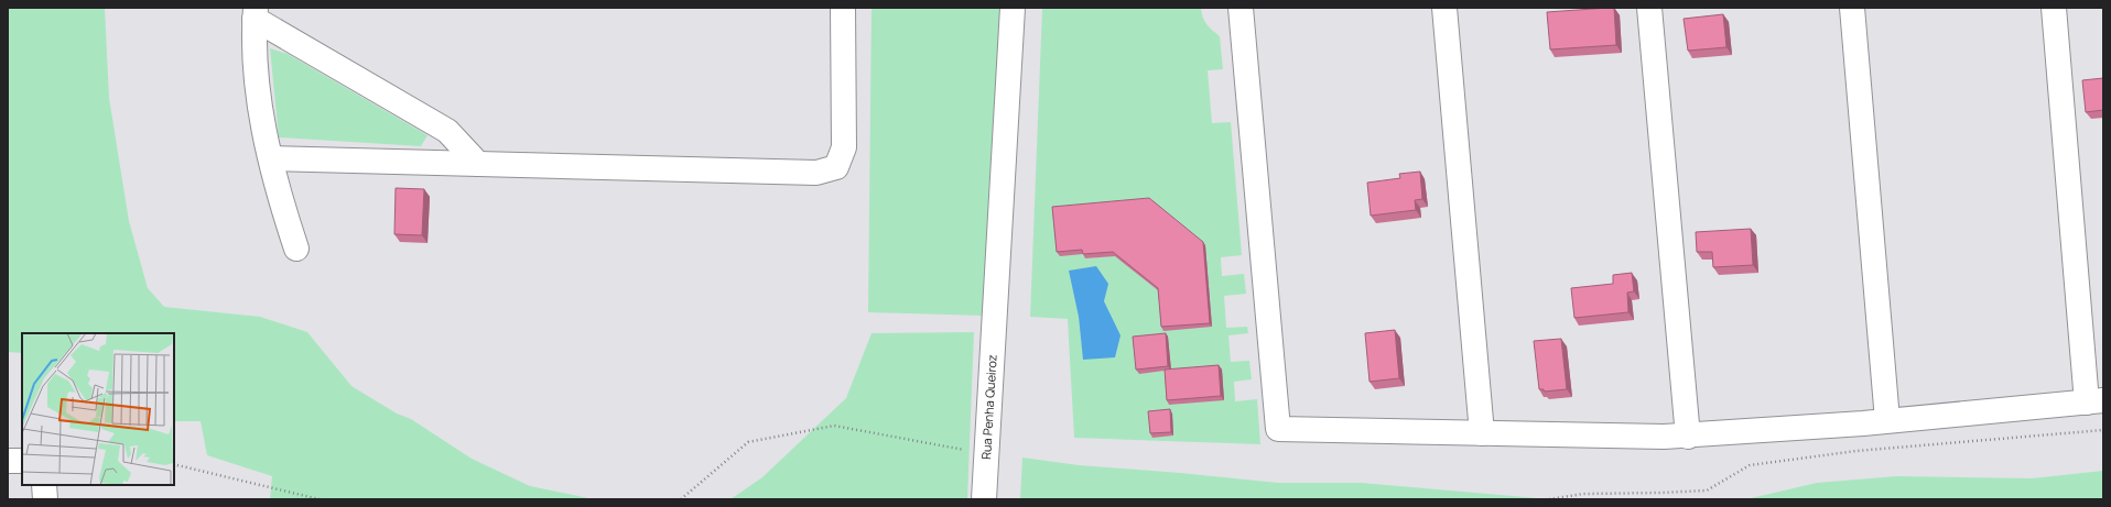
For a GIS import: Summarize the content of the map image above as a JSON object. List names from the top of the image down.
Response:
{
  "streets": {
    "street": ["Rua Penha Queiroz"]
  }
}
